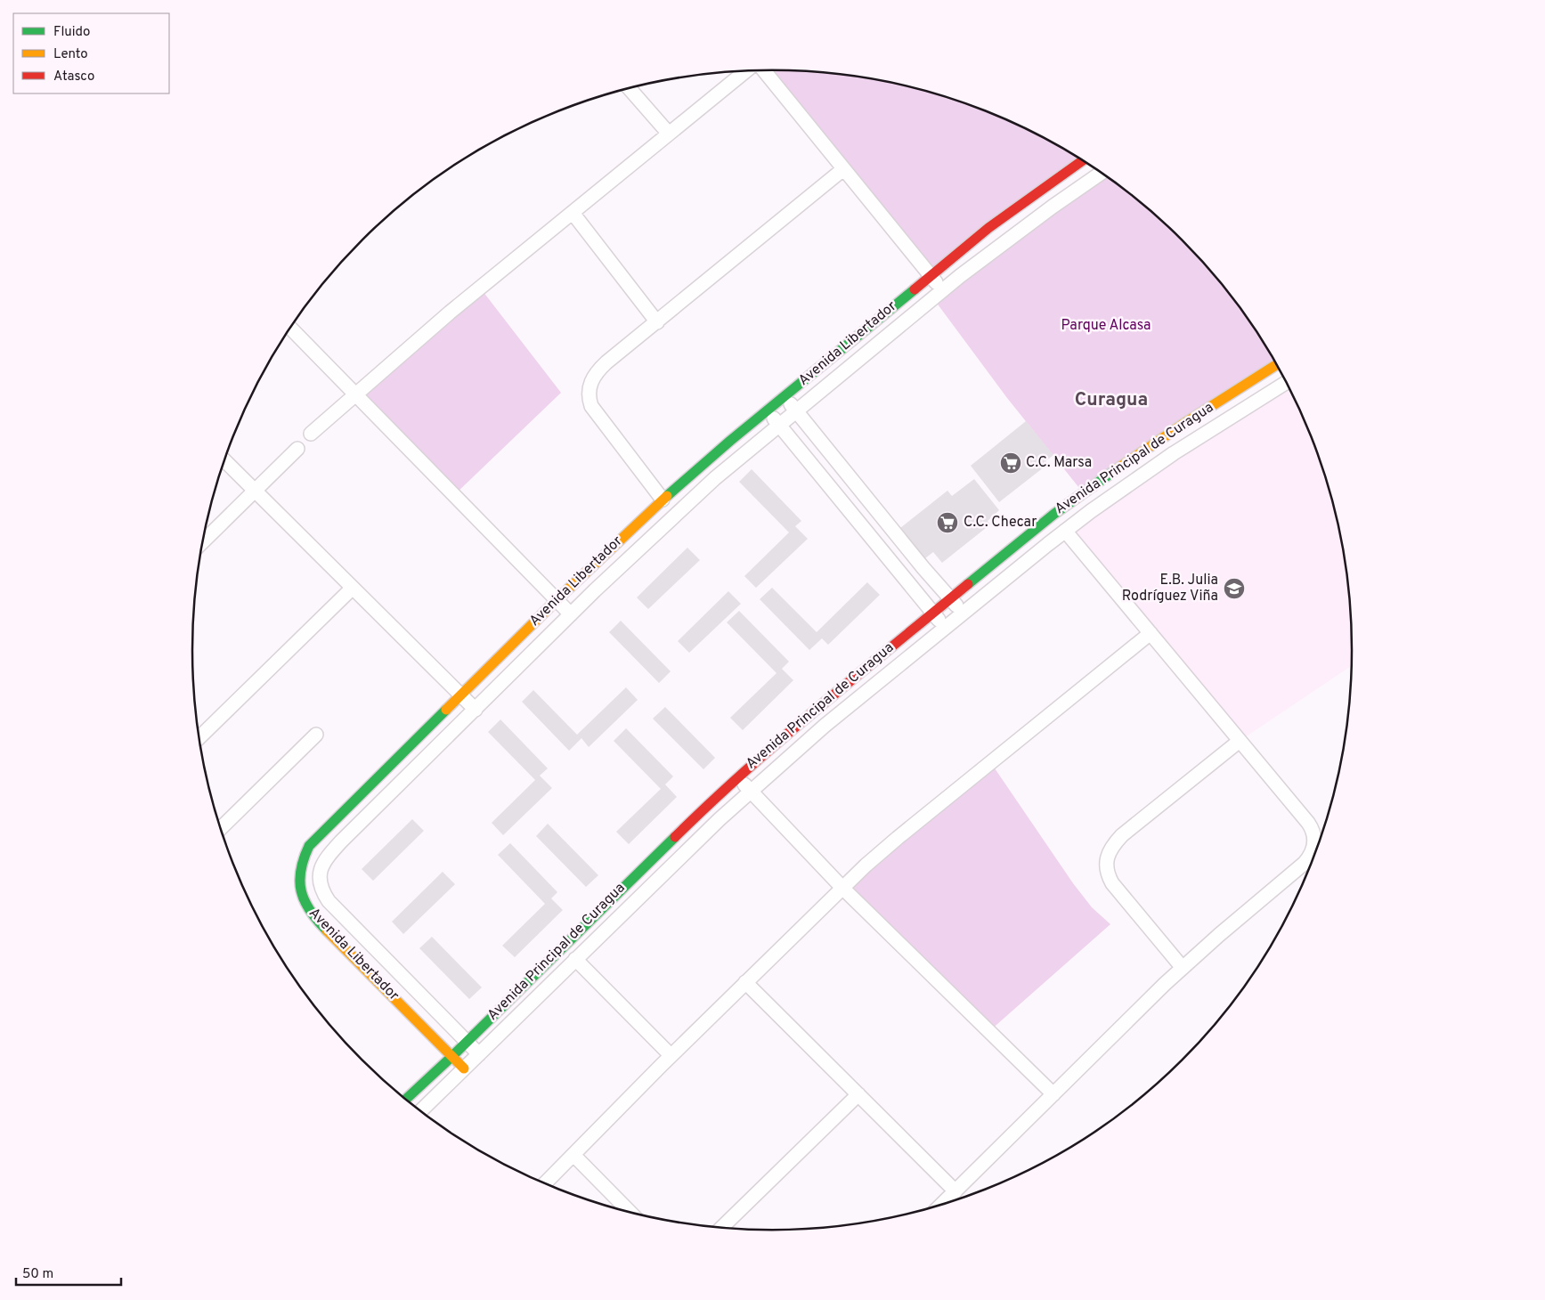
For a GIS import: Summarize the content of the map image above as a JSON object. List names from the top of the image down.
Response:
{
  "streets": {
    "street": ["Avenida Libertador", "Avenida Principal de Curagua"]
  },
  "crossings": [
    ["Avenida Libertador", "Avenida Principal de Curagua"]
  ],
  "districts": ["Curagua"],
  "parks": ["Parque Alcasa"],
  "places": {
    "supermarket": ["C.C. Marsa", "C.C. Checar"],
    "school or university": ["E.B. Julia Rodríguez Viña"]
  },
  "legend": ["Fluido", "Lento", "Atasco"],
  "scale_bar": "50 m"
}
